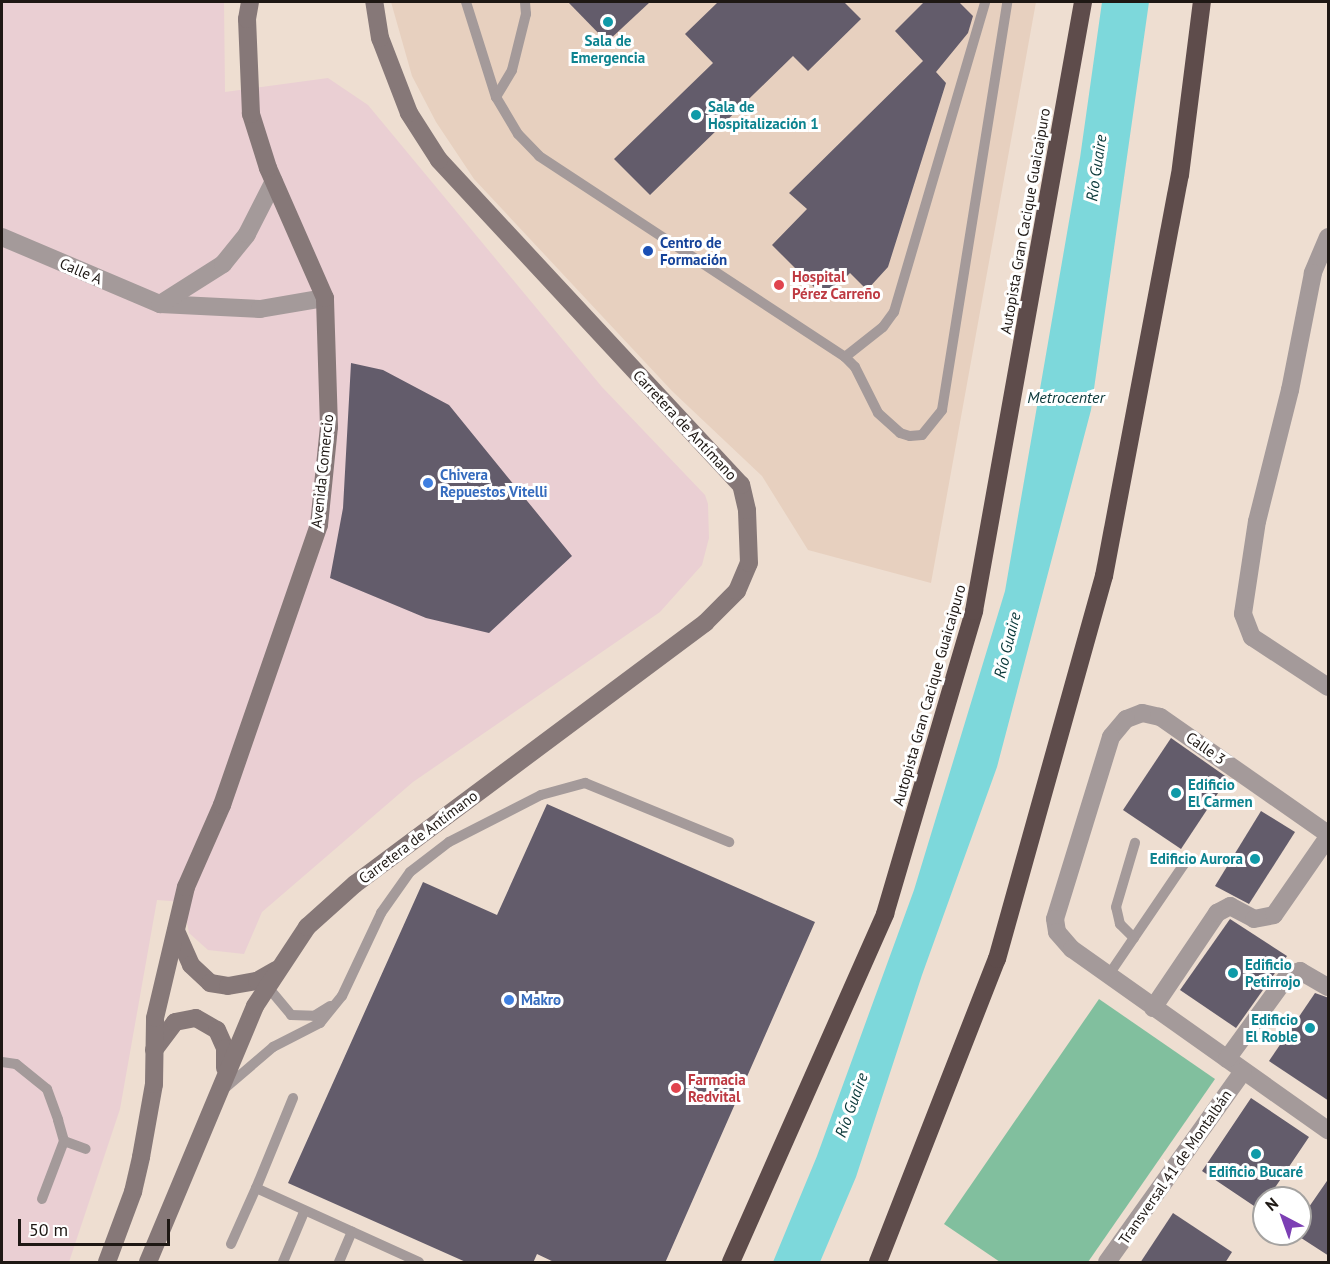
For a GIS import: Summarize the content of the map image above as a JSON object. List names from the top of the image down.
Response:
{
  "streets": {
    "highway": ["Autopista Gran Cacique Guaicaipuro"],
    "main road": ["Carretera de Antímano", "Avenida Comercio"],
    "street": ["Calle A", "Calle 3", "Transversal 41 de Montalbán"]
  },
  "water": ["Río Guaire", "Metrocenter"],
  "places": [
    "Sala de Emergencia",
    "Sala de Hospitalización 1",
    "Centro de Formación",
    "Hospital Pérez Carreño",
    "Chivera Repuestos Vitelli",
    "Edificio El Carmen",
    "Edificio Aurora",
    "Edificio Petirrojo",
    "Makro",
    "Edificio El Roble",
    "Farmacia Redvital",
    "Edificio Bucaré"
  ],
  "scale_bar": "50 m",
  "north": "top left"
}
